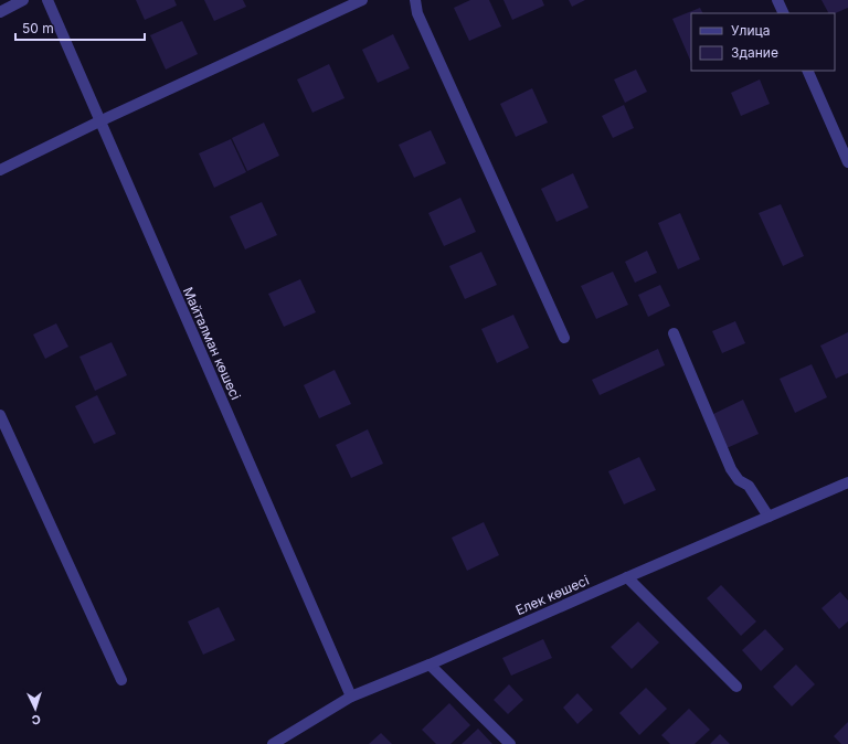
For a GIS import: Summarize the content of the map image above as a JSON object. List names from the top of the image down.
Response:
{
  "streets": {
    "street": ["Майталман көшесі", "Елек көшесі"]
  },
  "crossings": [
    ["Майталман көшесі", "Елек көшесі"]
  ],
  "legend": ["Улица", "Здание"],
  "scale_bar": "50 m",
  "north": "bottom"
}
